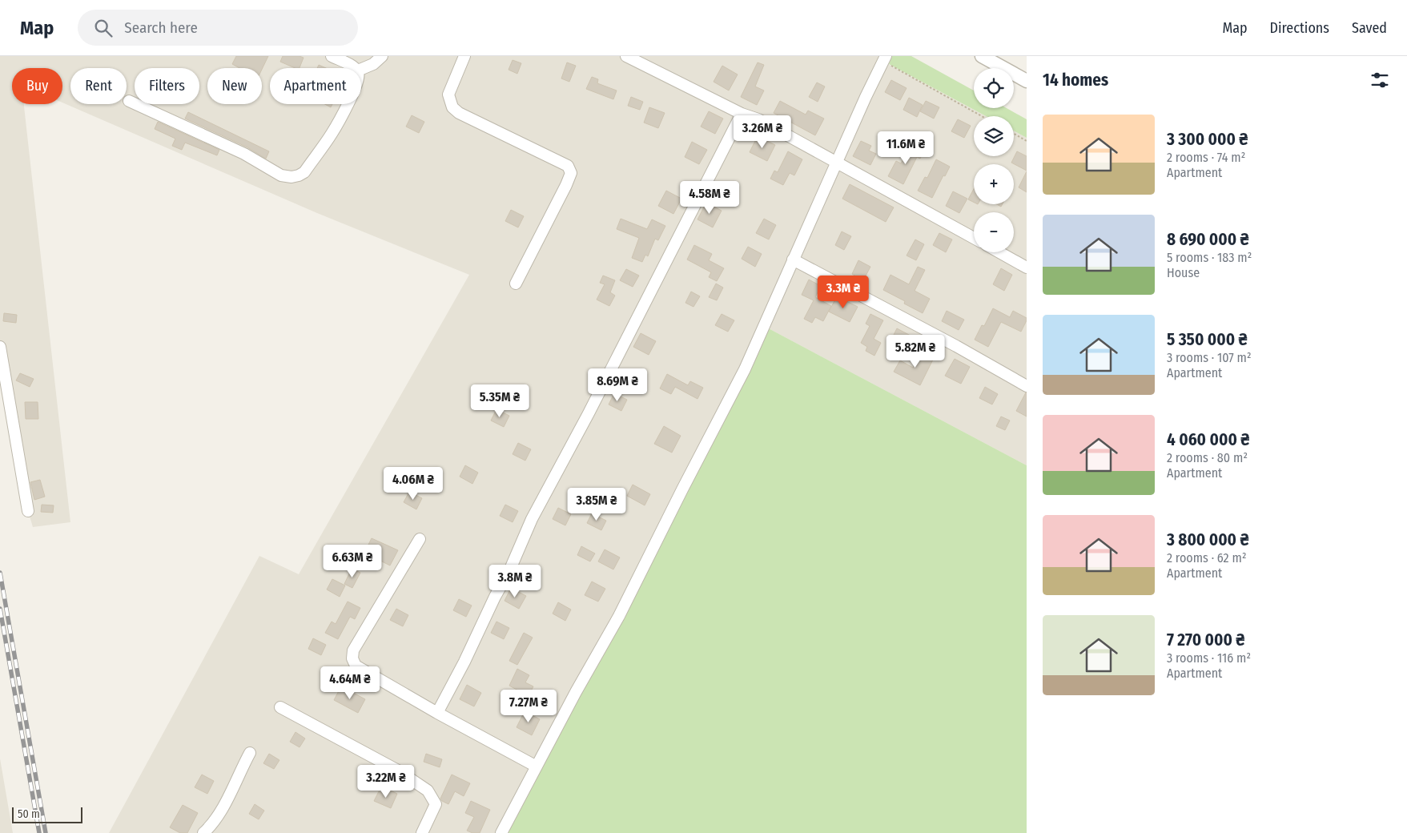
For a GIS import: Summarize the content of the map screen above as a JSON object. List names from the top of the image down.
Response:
{
  "scale_bar": "50 m",
  "page": {
    "header": "Map",
    "search": "Search here",
    "nav": ["Map", "Directions", "Saved"],
    "heading": "14 homes",
    "map_buttons": ["+", "−"],
    "chip": [
      "Buy",
      "Rent",
      "Filters",
      "New",
      "Apartment"
    ],
    "list": [
      {
        "name": "3 300 000 ₴",
        "note": "2 rooms · 74 m² · Apartment"
      },
      {
        "name": "8 690 000 ₴",
        "note": "5 rooms · 183 m² · House"
      },
      {
        "name": "5 350 000 ₴",
        "note": "3 rooms · 107 m² · Apartment"
      },
      {
        "name": "4 060 000 ₴",
        "note": "2 rooms · 80 m² · Apartment"
      },
      {
        "name": "3 800 000 ₴",
        "note": "2 rooms · 62 m² · Apartment"
      },
      {
        "name": "7 270 000 ₴",
        "note": "3 rooms · 116 m² · Apartment"
      }
    ],
    "price": [
      "3.26M ₴",
      "11.6M ₴",
      "4.58M ₴",
      "3.3M ₴",
      "5.82M ₴",
      "8.69M ₴",
      "5.35M ₴",
      "4.06M ₴",
      "3.85M ₴",
      "6.63M ₴",
      "3.8M ₴",
      "4.64M ₴",
      "7.27M ₴",
      "3.22M ₴"
    ],
    "scale": "50 m"
  }
}
